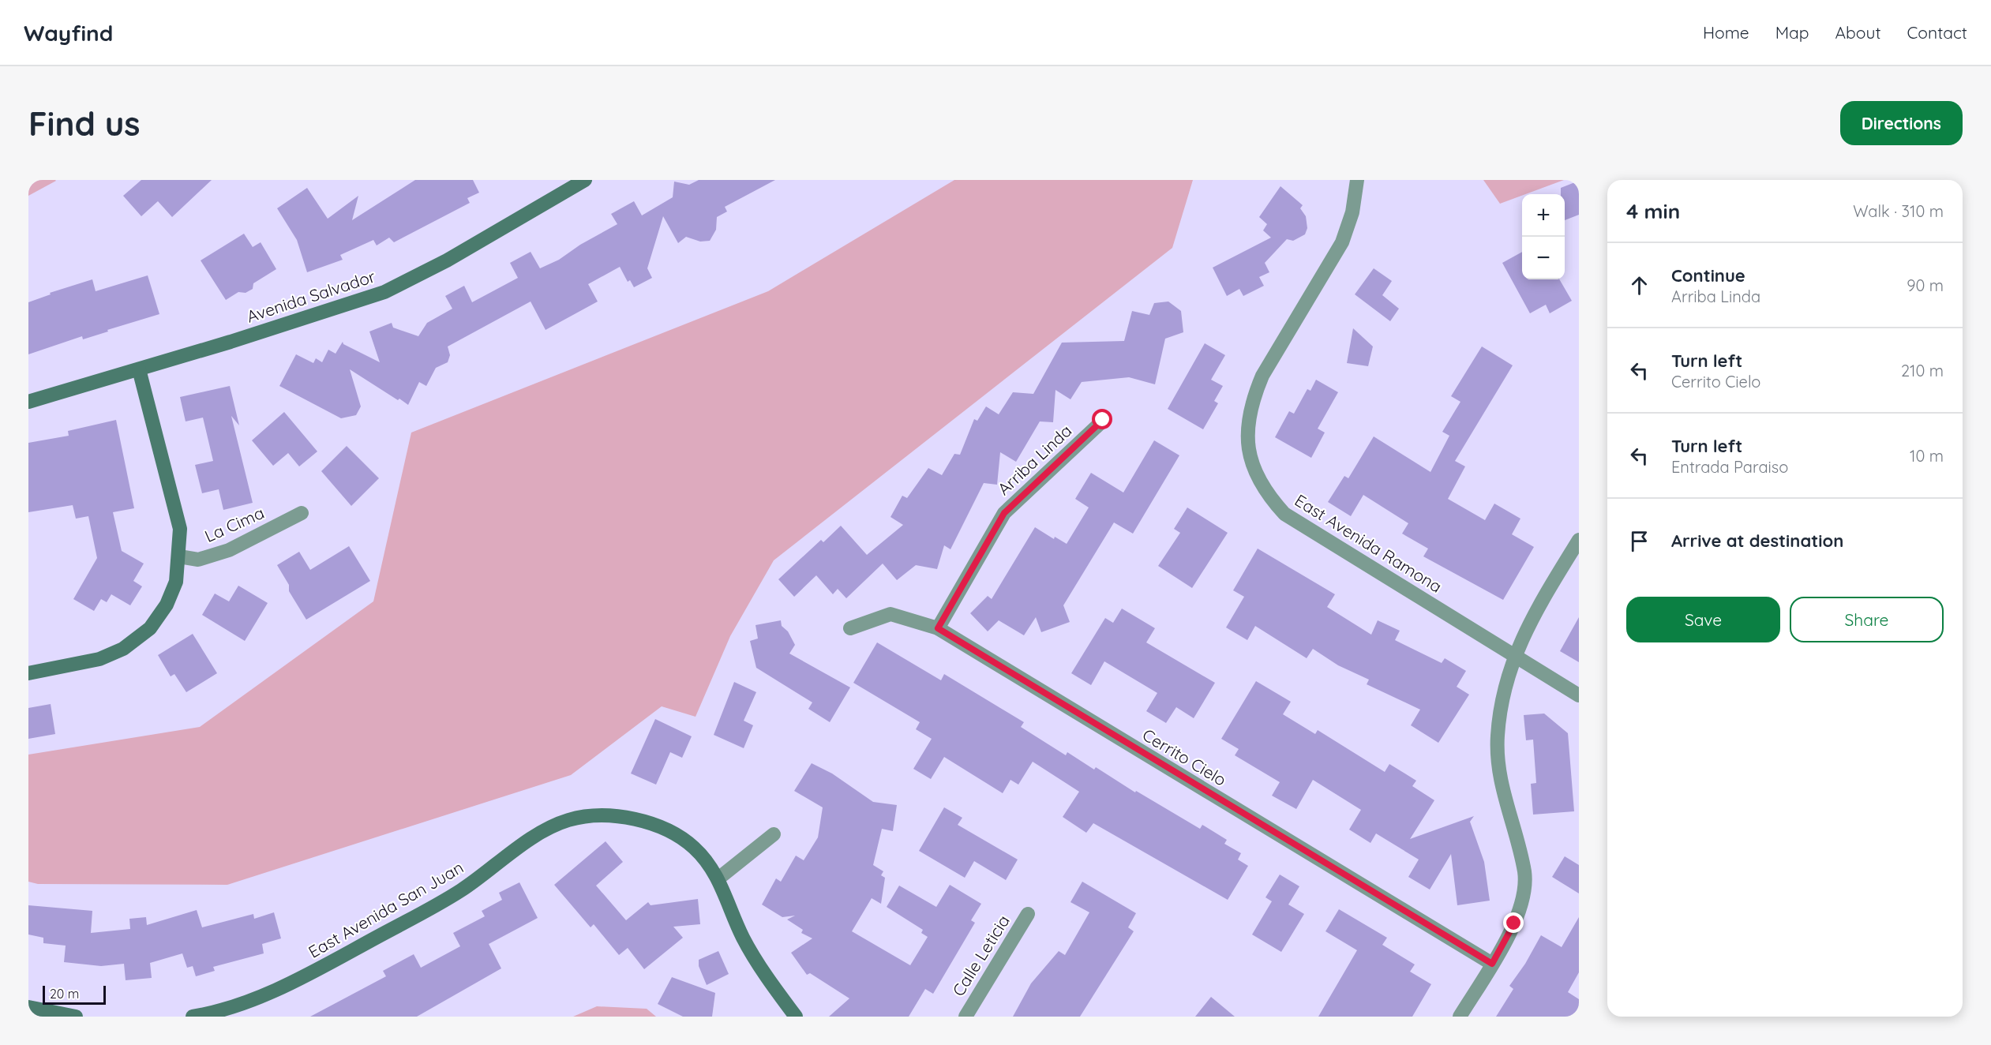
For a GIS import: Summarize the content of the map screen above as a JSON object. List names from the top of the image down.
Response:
{
  "streets": {
    "street": [
      "Avenida Salvador",
      "Arriba Linda",
      "La Cima",
      "East Avenida Ramona",
      "Cerrito Cielo",
      "East Avenida San Juan",
      "Calle Leticia"
    ]
  },
  "crossings": [
    ["Arriba Linda", "Cerrito Cielo"]
  ],
  "scale_bar": "20 m",
  "page": {
    "header": "Wayfind",
    "nav": [
      "Home",
      "Map",
      "About",
      "Contact"
    ],
    "buttons": [
      "Directions",
      ["Save", "Share"]
    ],
    "title": "Find us",
    "heading": ["4 min", "Walk · 310 m"],
    "map_buttons": ["+", "−"],
    "list": [
      ["Continue", "Arriba Linda", "90 m"],
      ["Turn left", "Cerrito Cielo", "210 m"],
      ["Turn left", "Entrada Paraiso", "10 m"],
      "Arrive at destination"
    ],
    "scale": "20 m"
  }
}
